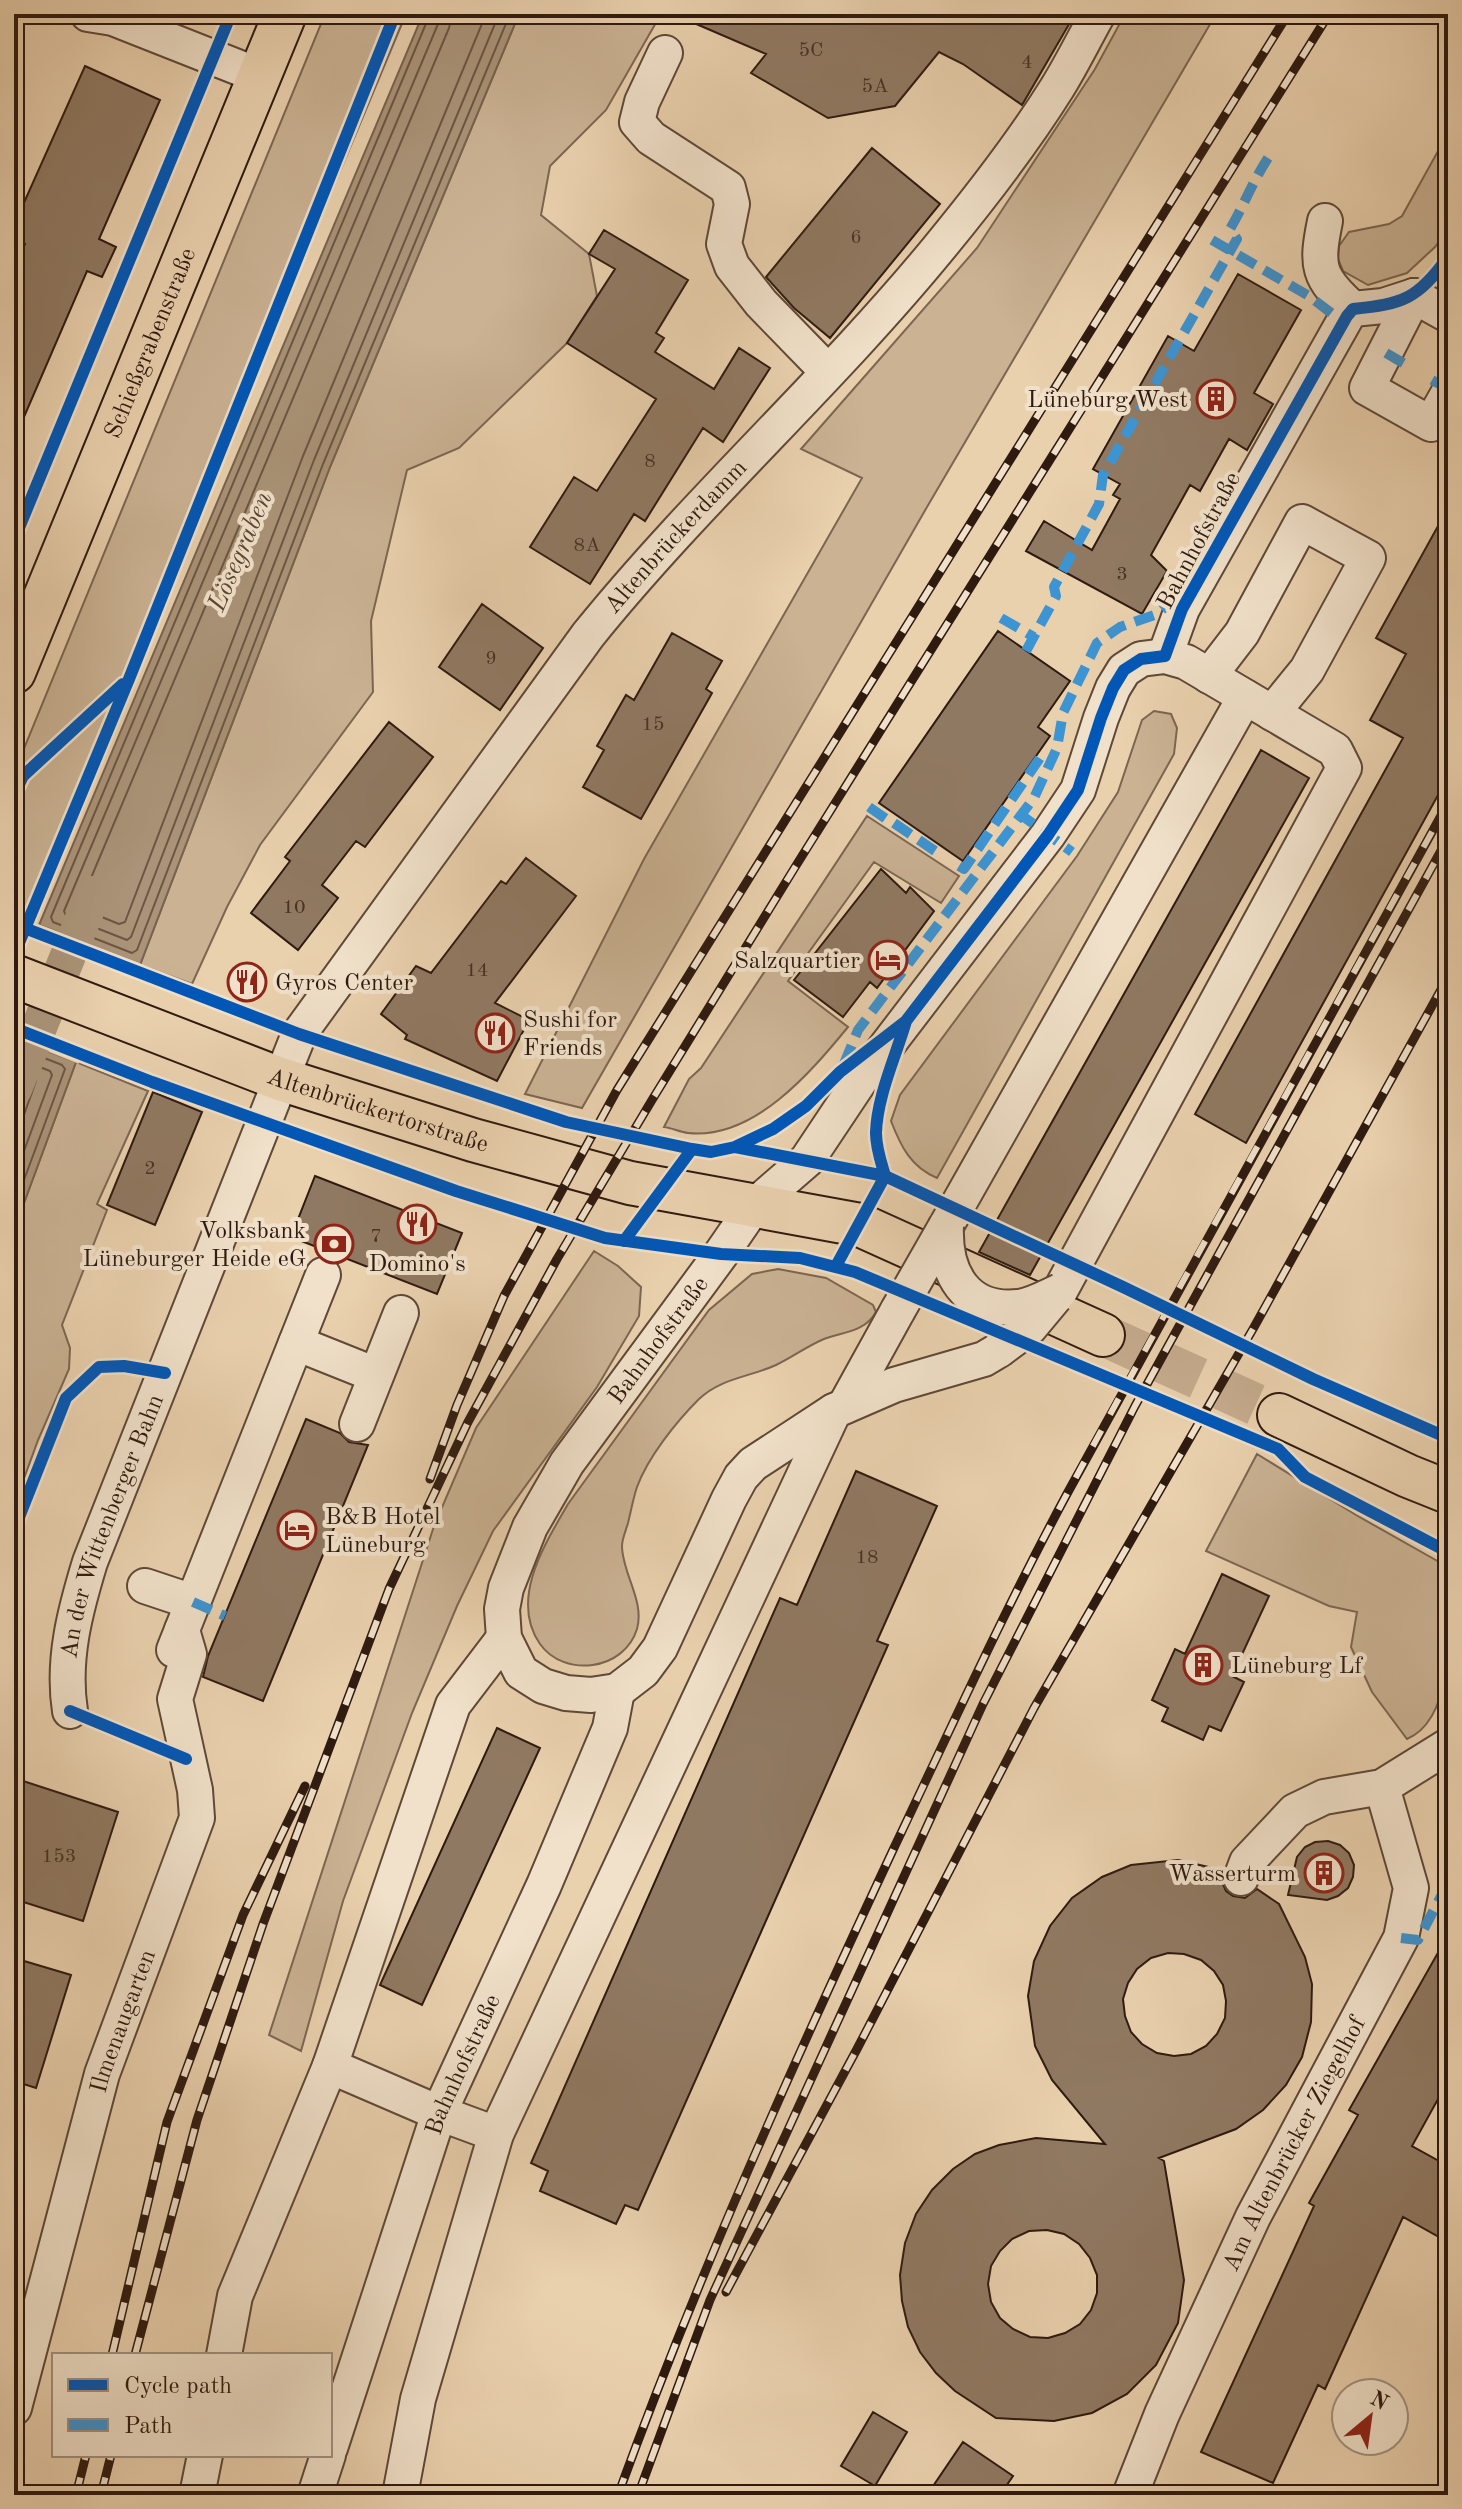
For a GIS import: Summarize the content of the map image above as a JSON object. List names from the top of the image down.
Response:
{
  "streets": {
    "main road": ["Schießgrabenstraße", "Altenbrückertorstraße"],
    "street": [
      "Altenbrückerdamm",
      "Bahnhofstraße",
      "An der Wittenberger Bahn",
      "Ilmenaugarten",
      "Am Altenbrücker Ziegelhof"
    ]
  },
  "crossings": [
    ["Altenbrückerdamm", "Altenbrückertorstraße"],
    ["Altenbrückerdamm", "An der Wittenberger Bahn"],
    ["Bahnhofstraße", "Altenbrückertorstraße"],
    ["Altenbrückertorstraße", "An der Wittenberger Bahn"]
  ],
  "water": ["Lösegraben"],
  "places": {
    "building": ["Lüneburg West", "Lüneburg Lf", "Wasserturm"],
    "hotel": ["Salzquartier", "B&B Hotel Lüneburg"],
    "restaurant": ["Gyros Center", "Sushi for Friends", "Domino's"],
    "bank": ["Volksbank Lüneburger Heide eG"]
  },
  "house_numbers": [
    "5C",
    "4",
    "5A",
    "6",
    "8",
    "8A",
    "3",
    "9",
    "15",
    "10",
    "14",
    "2",
    "7",
    "18",
    "153"
  ],
  "legend": ["Cycle path", "Path"],
  "north": "top right"
}
